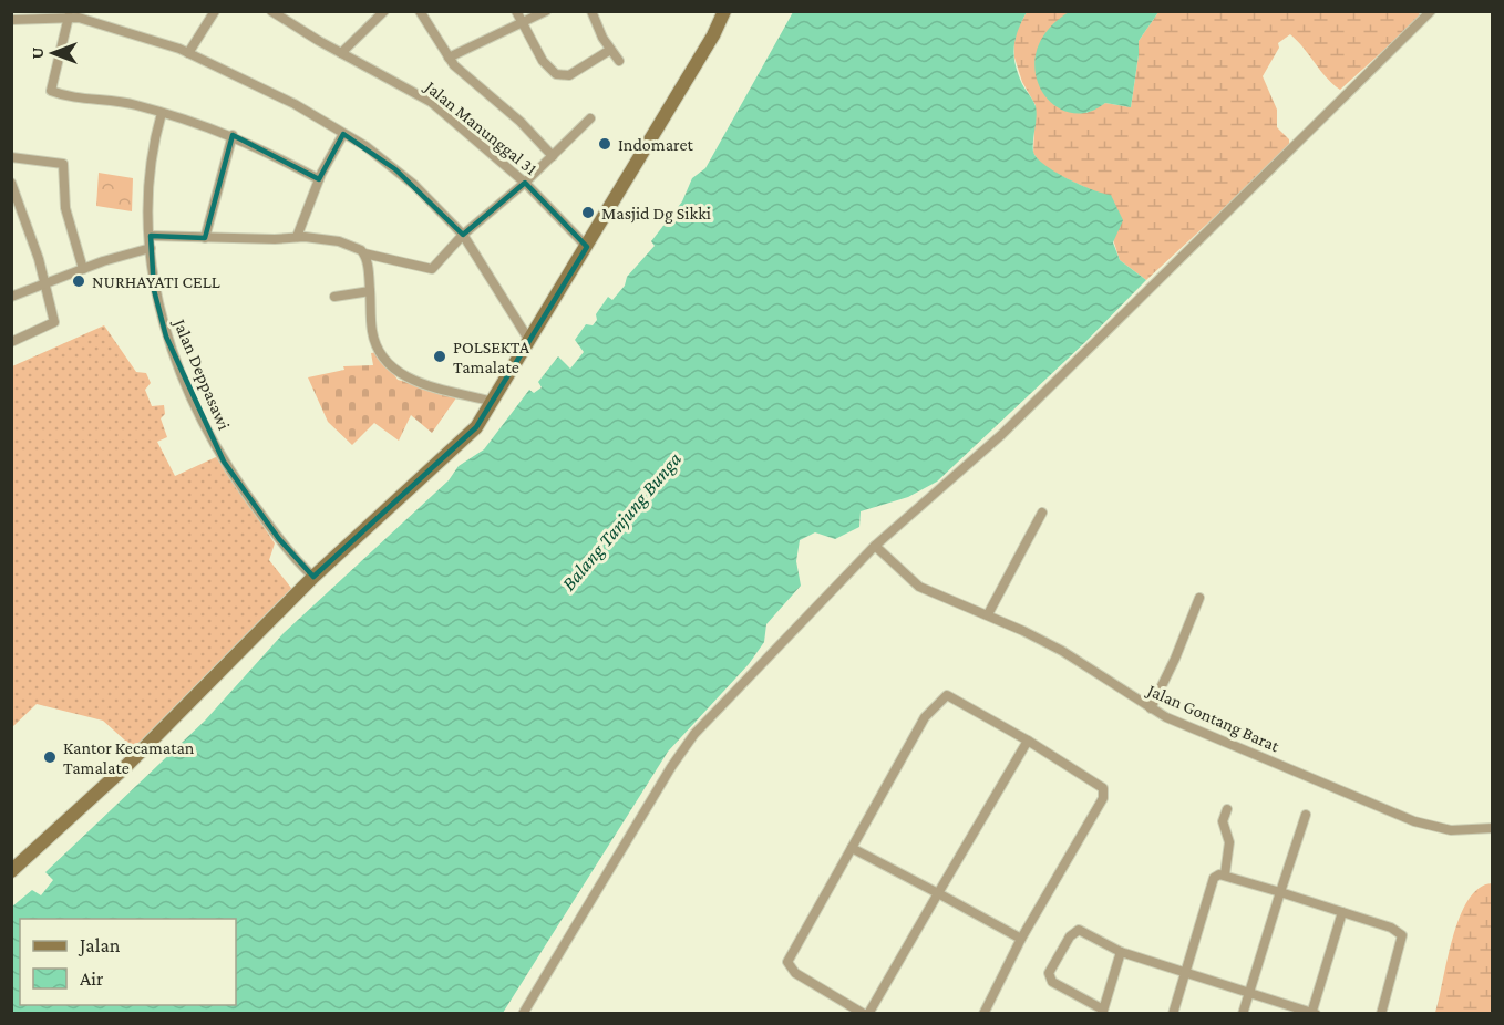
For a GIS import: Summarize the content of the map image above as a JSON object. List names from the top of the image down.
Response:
{
  "streets": {
    "street": ["Jalan Manunggal 31", "Jalan Deppasawi", "Jalan Gontang Barat"]
  },
  "water": ["Balang Tanjung Bunga"],
  "places": [
    "Indomaret",
    "Masjid Dg Sikki",
    "NURHAYATI CELL",
    "POLSEKTA Tamalate",
    "Kantor Kecamatan Tamalate"
  ],
  "legend": ["Jalan", "Air"],
  "north": "left"
}
